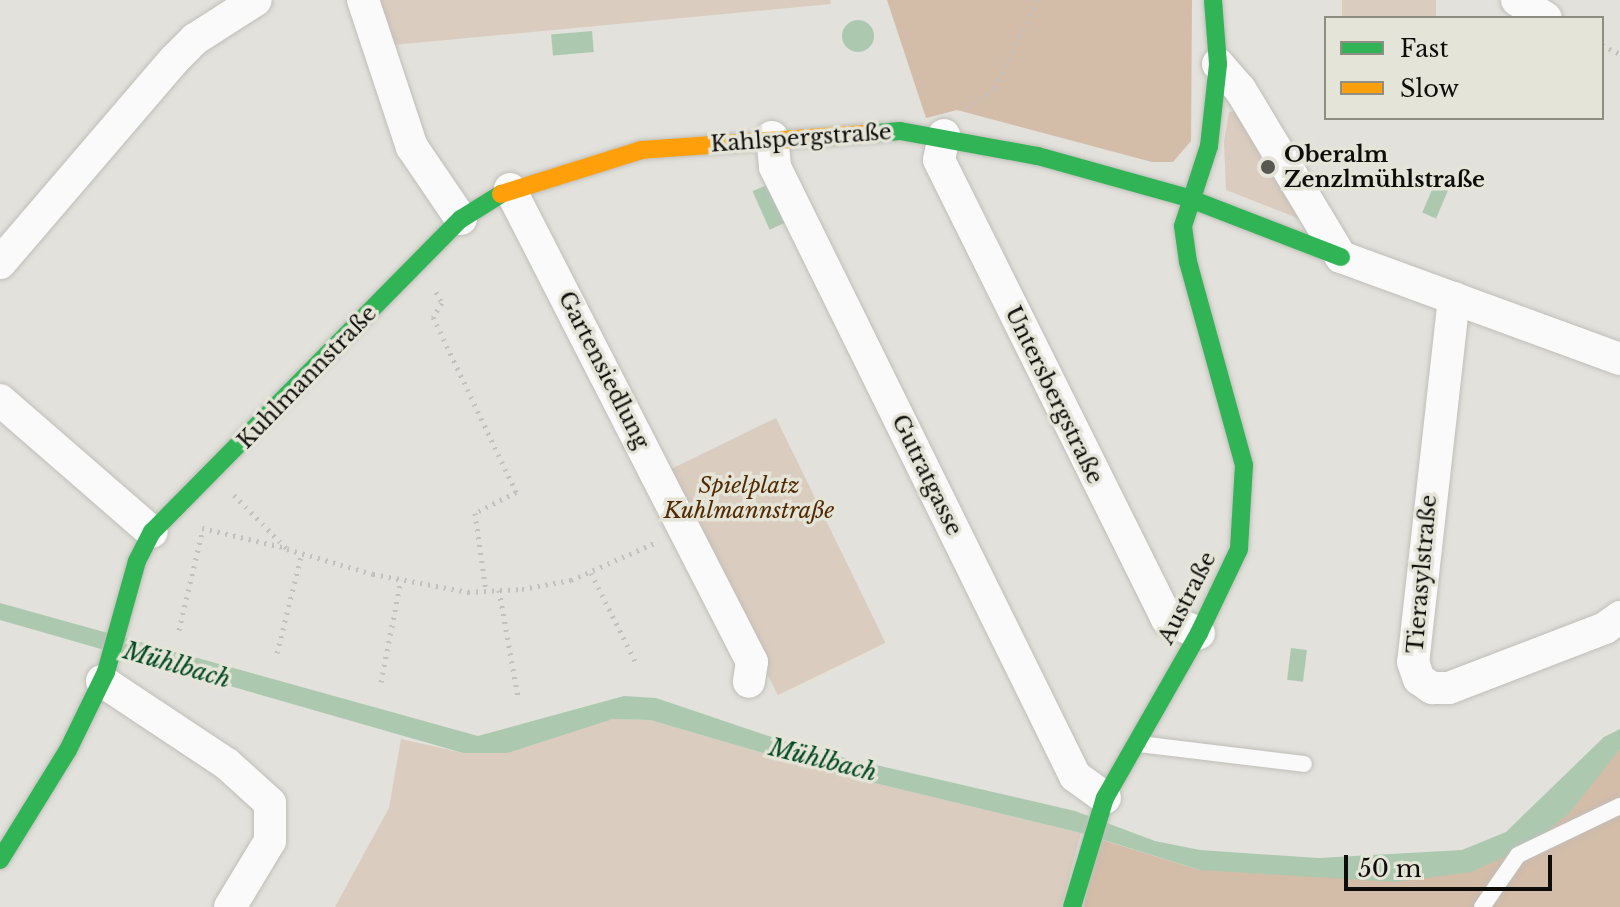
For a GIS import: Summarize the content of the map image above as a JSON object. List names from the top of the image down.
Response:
{
  "streets": {
    "street": [
      "Kahlspergstraße",
      "Gartensiedlung",
      "Kuhlmannstraße",
      "Untersbergstraße",
      "Gutratgasse",
      "Tierasylstraße",
      "Austraße"
    ]
  },
  "crossings": [
    ["Kahlspergstraße", "Gartensiedlung"],
    ["Kahlspergstraße", "Kuhlmannstraße"],
    ["Kahlspergstraße", "Untersbergstraße"],
    ["Kahlspergstraße", "Gutratgasse"],
    ["Kahlspergstraße", "Austraße"],
    ["Untersbergstraße", "Austraße"],
    ["Gutratgasse", "Austraße"]
  ],
  "water": ["Mühlbach"],
  "parks": ["Spielplatz Kuhlmannstraße"],
  "places": ["Oberalm Zenzlmühlstraße"],
  "legend": ["Fast", "Slow"],
  "scale_bar": "50 m"
}
